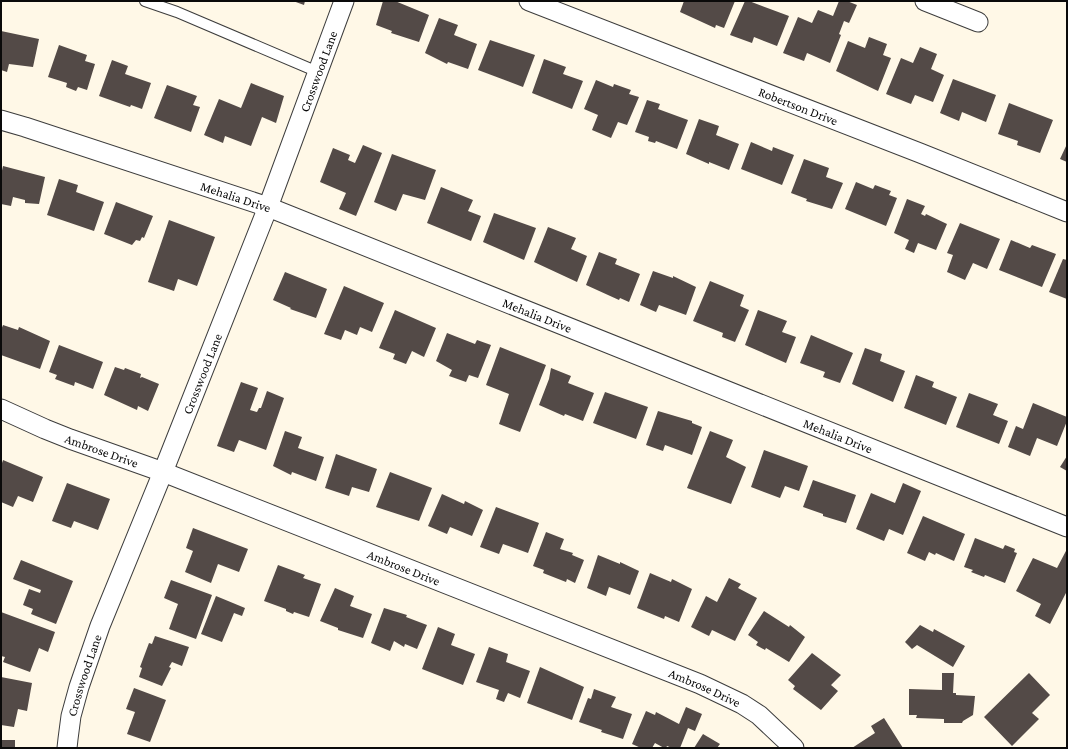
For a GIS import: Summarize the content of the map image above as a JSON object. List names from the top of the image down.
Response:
{
  "streets": {
    "street": [
      "Crosswood Lane",
      "Robertson Drive",
      "Mehalia Drive",
      "Ambrose Drive"
    ]
  },
  "crossings": [
    ["Crosswood Lane", "Mehalia Drive"],
    ["Crosswood Lane", "Ambrose Drive"]
  ]
}
